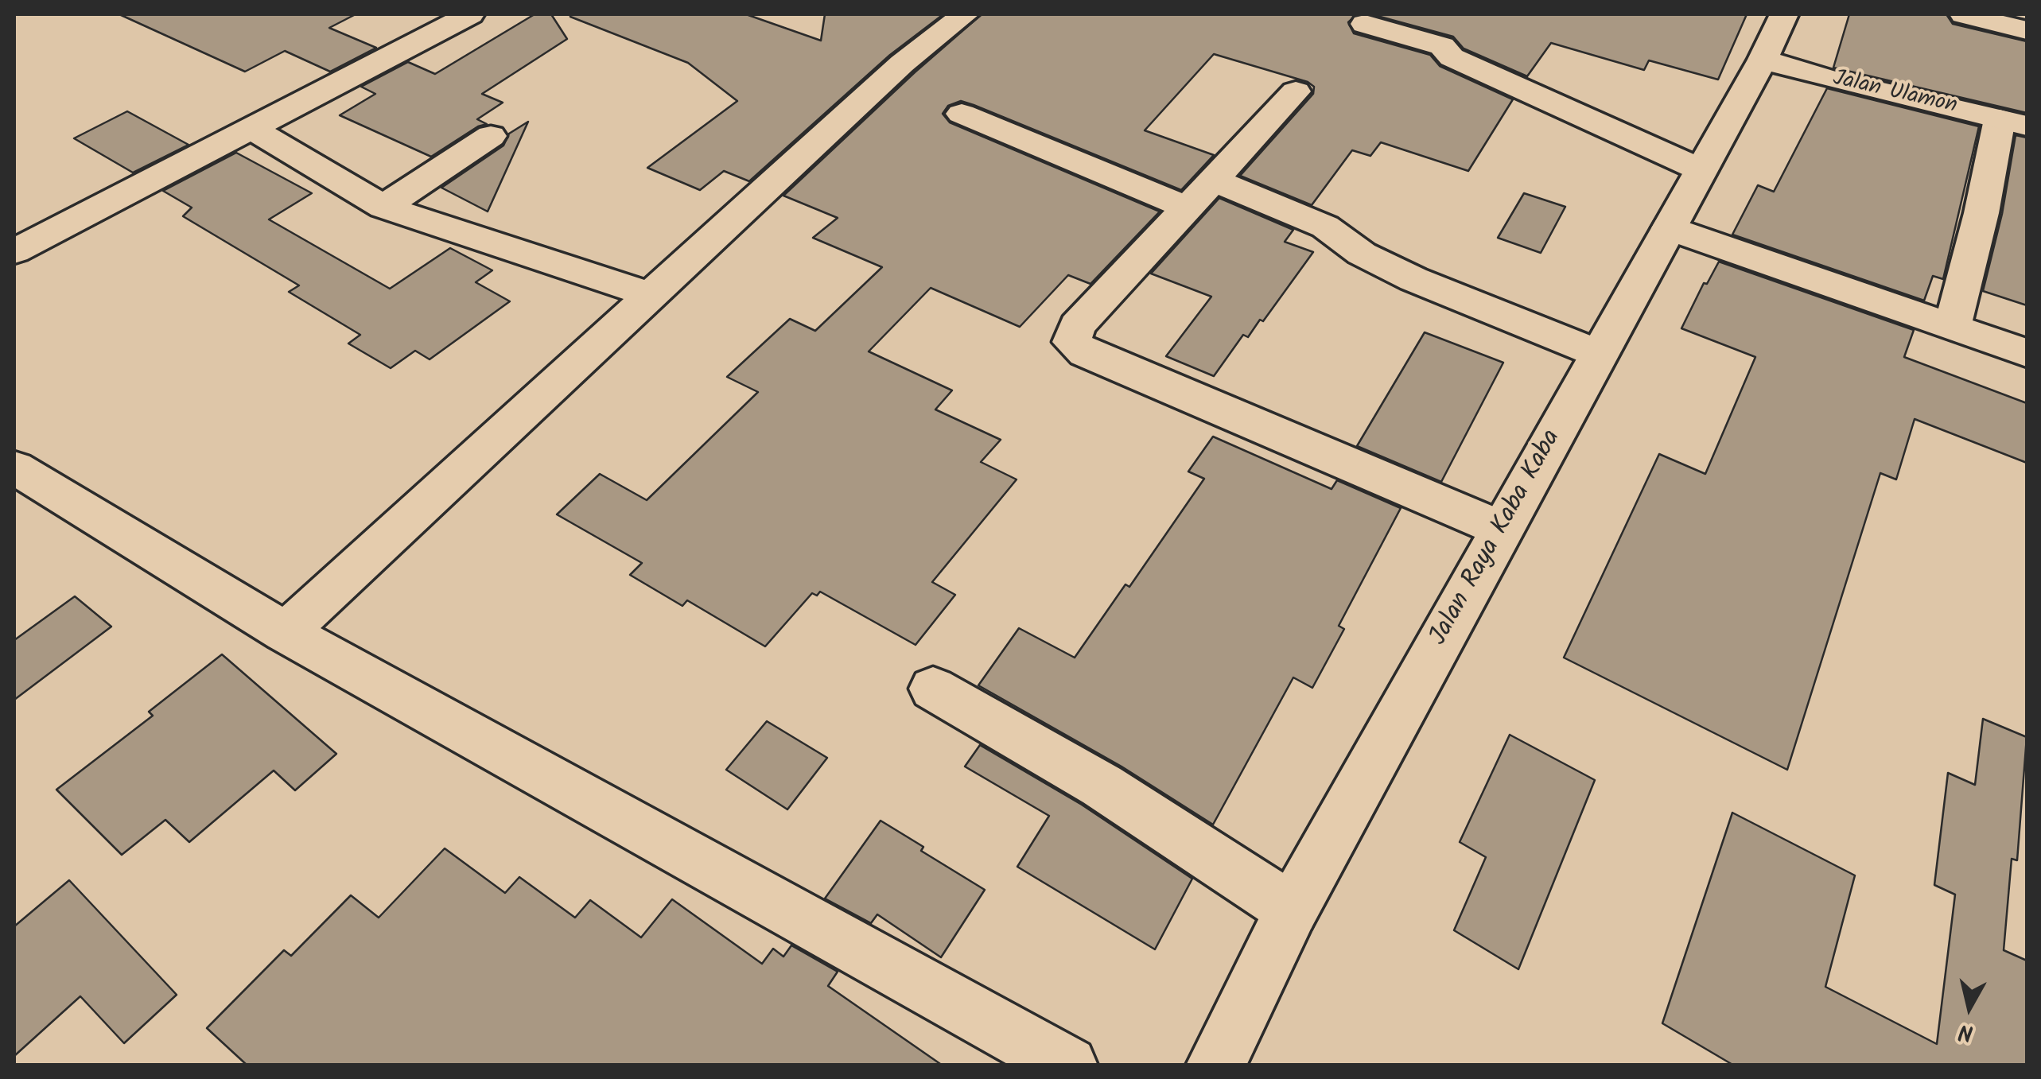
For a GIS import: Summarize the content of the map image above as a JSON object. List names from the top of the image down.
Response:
{
  "streets": {
    "street": ["Jalan Ulamon", "Jalan Raya Kaba Kaba"]
  },
  "crossings": [
    ["Jalan Ulamon", "Jalan Raya Kaba Kaba"]
  ],
  "north": "bottom"
}
